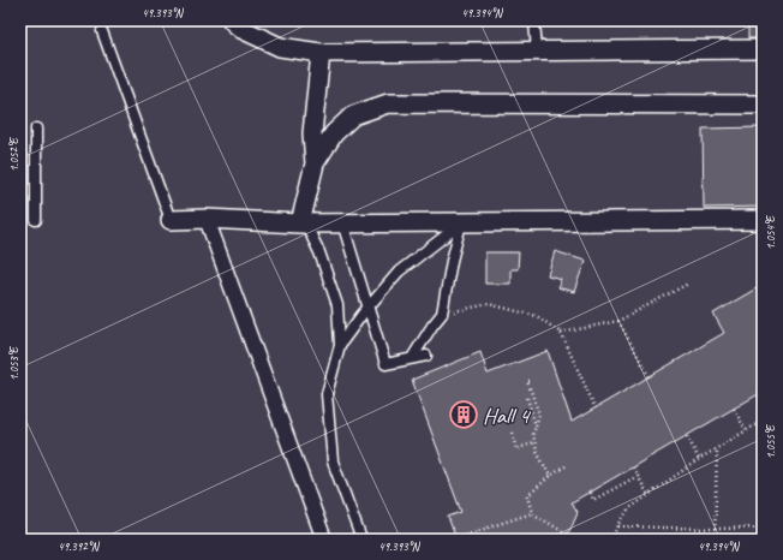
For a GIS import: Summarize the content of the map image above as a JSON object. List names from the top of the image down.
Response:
{
  "places": {
    "building": ["Hall 4"]
  },
  "coordinates": [
    "49.393°N",
    "49.394°N",
    "1.052°E",
    "1.054°E",
    "1.053°E",
    "1.055°E",
    "49.392°N"
  ]
}
